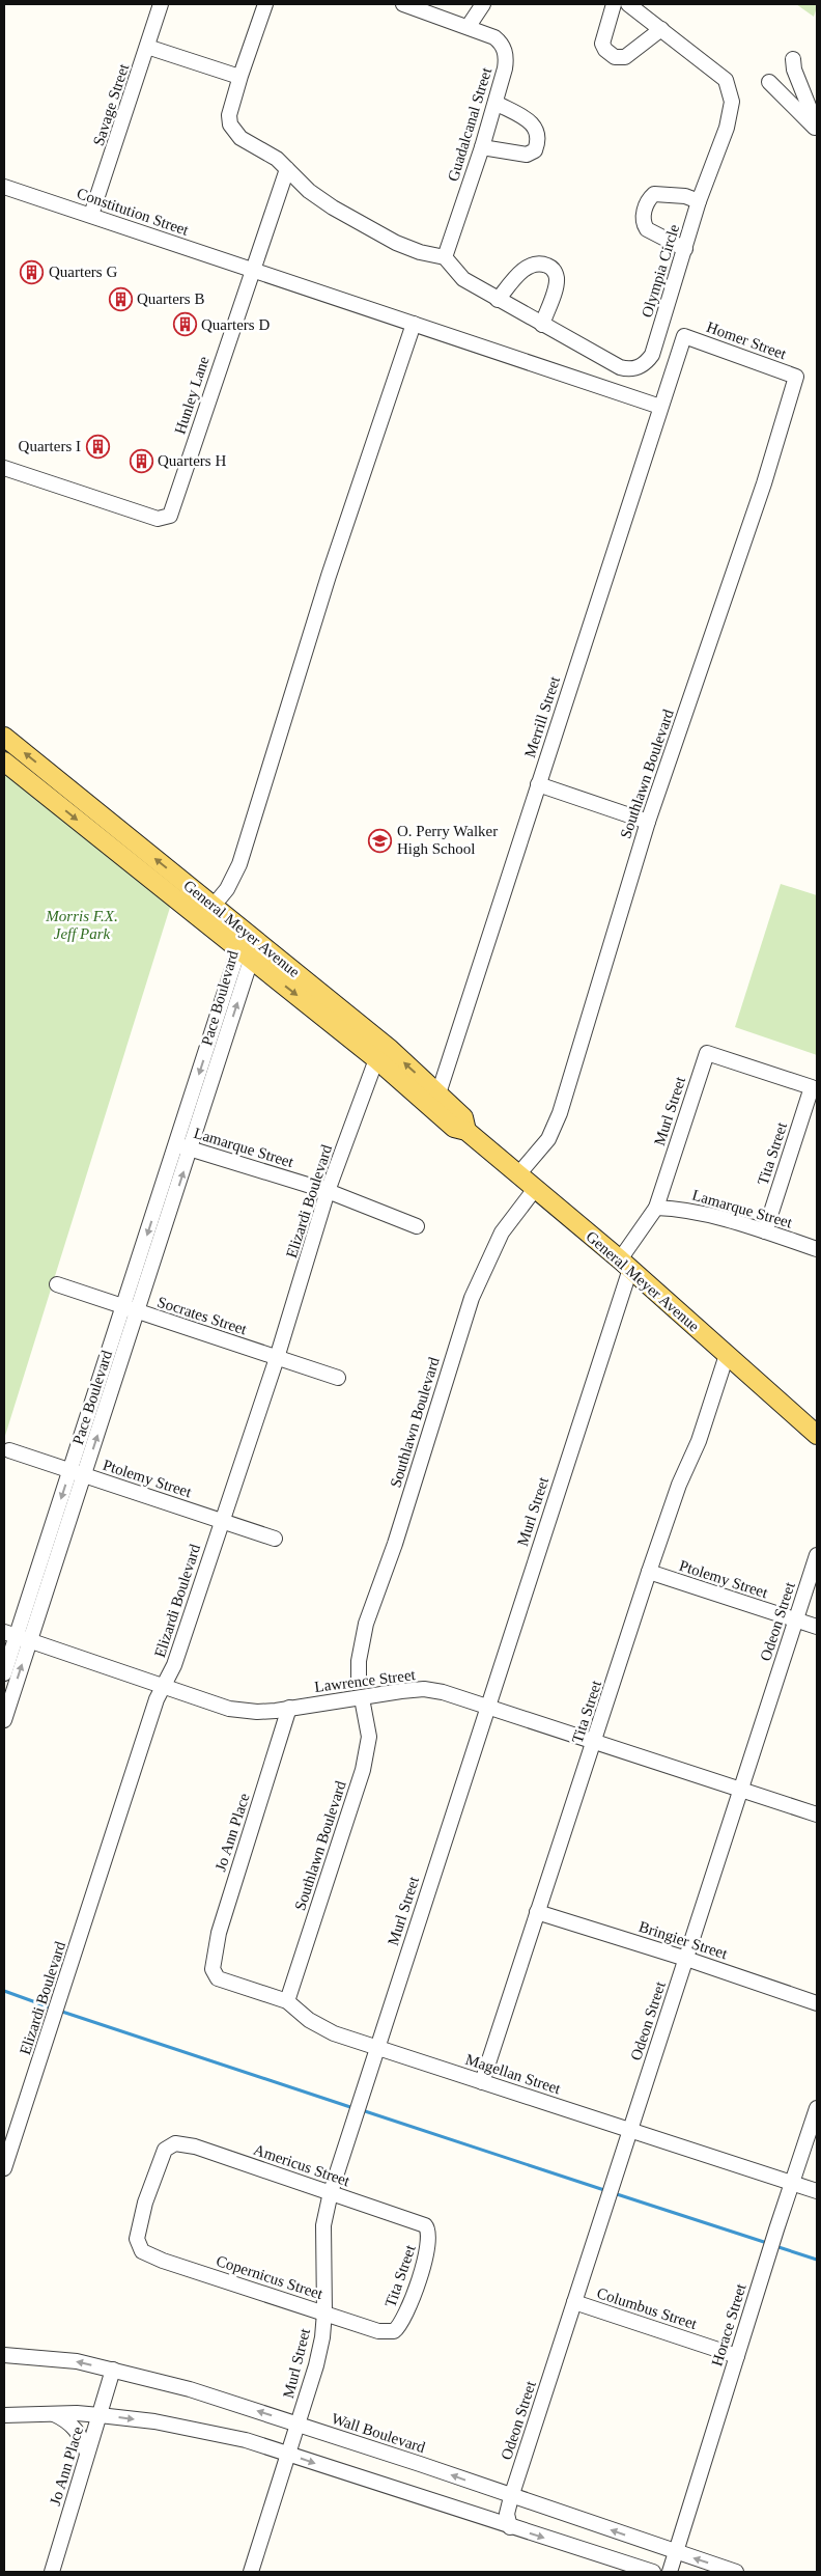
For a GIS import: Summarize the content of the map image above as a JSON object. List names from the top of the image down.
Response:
{
  "streets": {
    "main road": ["General Meyer Avenue"],
    "street": [
      "Savage Street",
      "Guadalcanal Street",
      "Constitution Street",
      "Olympia Circle",
      "Homer Street",
      "Hunley Lane",
      "Merrill Street",
      "Southlawn Boulevard",
      "Pace Boulevard",
      "Murl Street",
      "Lamarque Street",
      "Tita Street",
      "Elizardi Boulevard",
      "Socrates Street",
      "Ptolemy Street",
      "Odeon Street",
      "Lawrence Street",
      "Jo Ann Place",
      "Bringier Street",
      "Magellan Street",
      "Americus Street",
      "Copernicus Street",
      "Columbus Street",
      "Horace Street",
      "Wall Boulevard"
    ]
  },
  "crossings": [
    ["Savage Street", "Constitution Street"],
    ["Guadalcanal Street", "Olympia Circle"],
    ["Constitution Street", "Hunley Lane"],
    ["Constitution Street", "Merrill Street"],
    ["Homer Street", "Merrill Street"],
    ["Homer Street", "Southlawn Boulevard"],
    ["Merrill Street", "General Meyer Avenue"],
    ["Southlawn Boulevard", "General Meyer Avenue"],
    ["Southlawn Boulevard", "Lawrence Street"],
    ["Southlawn Boulevard", "Magellan Street"],
    ["General Meyer Avenue", "Pace Boulevard"],
    ["General Meyer Avenue", "Murl Street"],
    ["General Meyer Avenue", "Tita Street"],
    ["General Meyer Avenue", "Elizardi Boulevard"],
    ["Pace Boulevard", "Lamarque Street"],
    ["Pace Boulevard", "Socrates Street"],
    ["Pace Boulevard", "Ptolemy Street"],
    ["Pace Boulevard", "Lawrence Street"],
    ["Murl Street", "Lamarque Street"],
    ["Murl Street", "Tita Street"],
    ["Murl Street", "Lawrence Street"],
    ["Murl Street", "Magellan Street"],
    ["Murl Street", "Americus Street"],
    ["Murl Street", "Copernicus Street"],
    ["Murl Street", "Wall Boulevard"],
    ["Lamarque Street", "Tita Street"],
    ["Lamarque Street", "Elizardi Boulevard"],
    ["Tita Street", "Ptolemy Street"],
    ["Tita Street", "Lawrence Street"],
    ["Tita Street", "Bringier Street"],
    ["Tita Street", "Magellan Street"],
    ["Tita Street", "Americus Street"],
    ["Tita Street", "Copernicus Street"],
    ["Elizardi Boulevard", "Socrates Street"],
    ["Elizardi Boulevard", "Ptolemy Street"],
    ["Elizardi Boulevard", "Lawrence Street"],
    ["Ptolemy Street", "Odeon Street"],
    ["Odeon Street", "Lawrence Street"],
    ["Odeon Street", "Bringier Street"],
    ["Odeon Street", "Magellan Street"],
    ["Odeon Street", "Columbus Street"],
    ["Odeon Street", "Wall Boulevard"],
    ["Lawrence Street", "Jo Ann Place"],
    ["Jo Ann Place", "Magellan Street"],
    ["Jo Ann Place", "Wall Boulevard"],
    ["Magellan Street", "Horace Street"],
    ["Americus Street", "Copernicus Street"],
    ["Columbus Street", "Horace Street"],
    ["Horace Street", "Wall Boulevard"]
  ],
  "parks": ["Morris F.X. Jeff Park"],
  "places": {
    "building": [
      "Quarters G",
      "Quarters B",
      "Quarters D",
      "Quarters I",
      "Quarters H"
    ],
    "school or university": ["O. Perry Walker High School"]
  }
}
